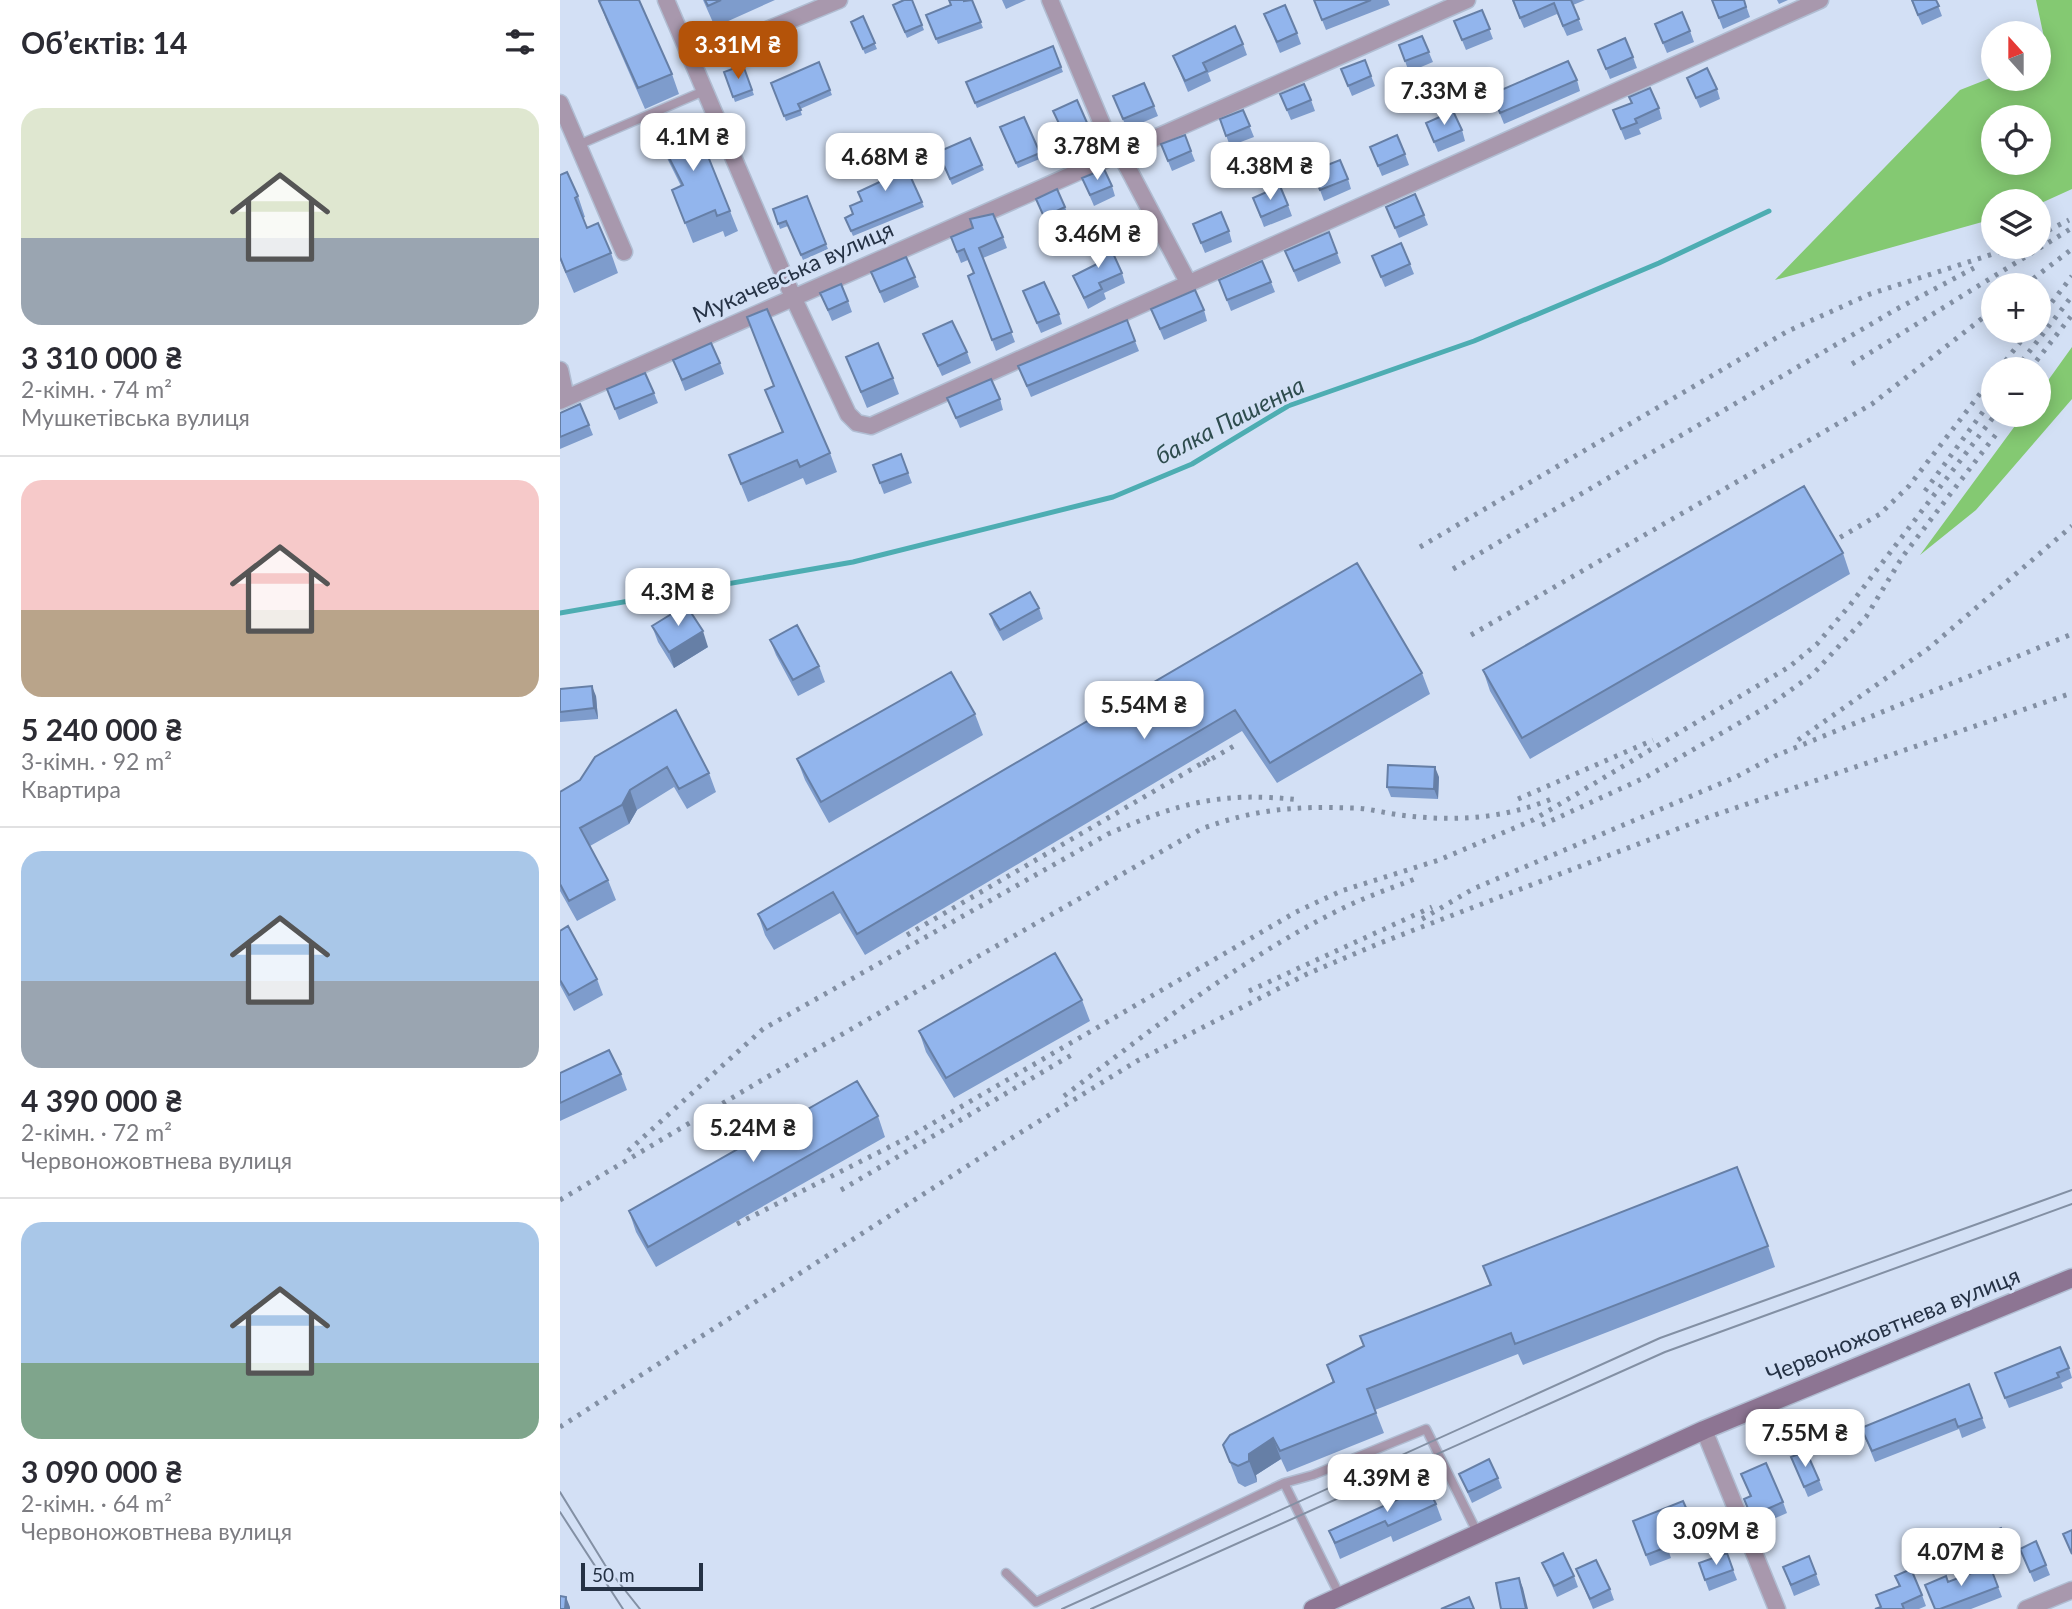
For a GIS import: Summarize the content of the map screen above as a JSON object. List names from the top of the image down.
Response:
{
  "streets": {
    "main road": ["Червоножовтнева вулиця"],
    "street": ["Мукачевська вулиця"]
  },
  "water": ["балка Пашенна"],
  "scale_bar": "50 m",
  "north": "top",
  "page": {
    "heading": "Об’єктів: 14",
    "map_buttons": ["+", "−"],
    "price": [
      "3.31M ₴",
      "7.33M ₴",
      "4.1M ₴",
      "3.78M ₴",
      "4.68M ₴",
      "4.38M ₴",
      "3.46M ₴",
      "4.3M ₴",
      "5.54M ₴",
      "5.24M ₴",
      "7.55M ₴",
      "4.39M ₴",
      "3.09M ₴",
      "4.07M ₴"
    ],
    "list": [
      {
        "name": "3 310 000 ₴",
        "note": "2-кімн. · 74 m² · Мушкетівська вулиця"
      },
      {
        "name": "5 240 000 ₴",
        "note": "3-кімн. · 92 m² · Квартира"
      },
      {
        "name": "4 390 000 ₴",
        "note": "2-кімн. · 72 m² · Червоножовтнева вулиця"
      },
      {
        "name": "3 090 000 ₴",
        "note": "2-кімн. · 64 m² · Червоножовтнева вулиця"
      }
    ],
    "scale": "50 m"
  }
}
